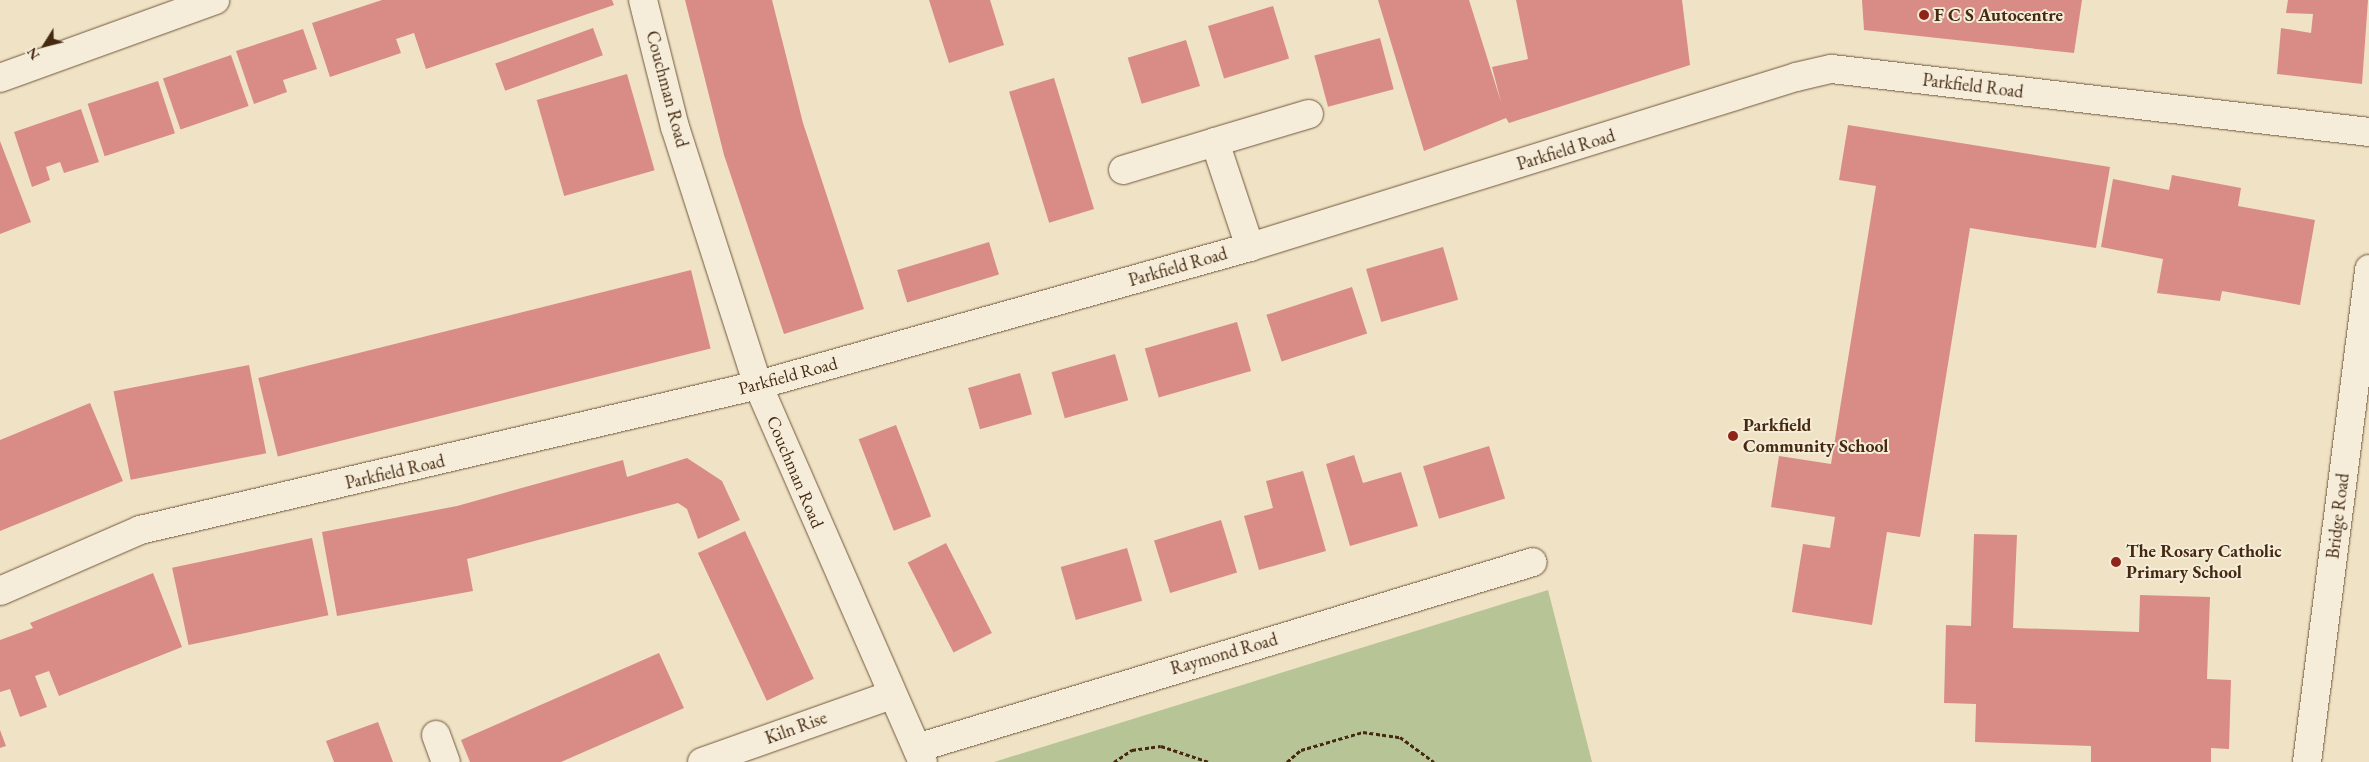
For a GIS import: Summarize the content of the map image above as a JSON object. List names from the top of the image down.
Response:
{
  "streets": {
    "street": [
      "Parkfield Road",
      "Couchman Road",
      "Bridge Road",
      "Raymond Road",
      "Kiln Rise"
    ]
  },
  "crossings": [
    ["Parkfield Road", "Couchman Road"],
    ["Couchman Road", "Raymond Road"],
    ["Couchman Road", "Kiln Rise"]
  ],
  "places": ["F C S Autocentre", "Parkfield Community School", "The Rosary Catholic Primary School"],
  "north": "bottom left"
}
